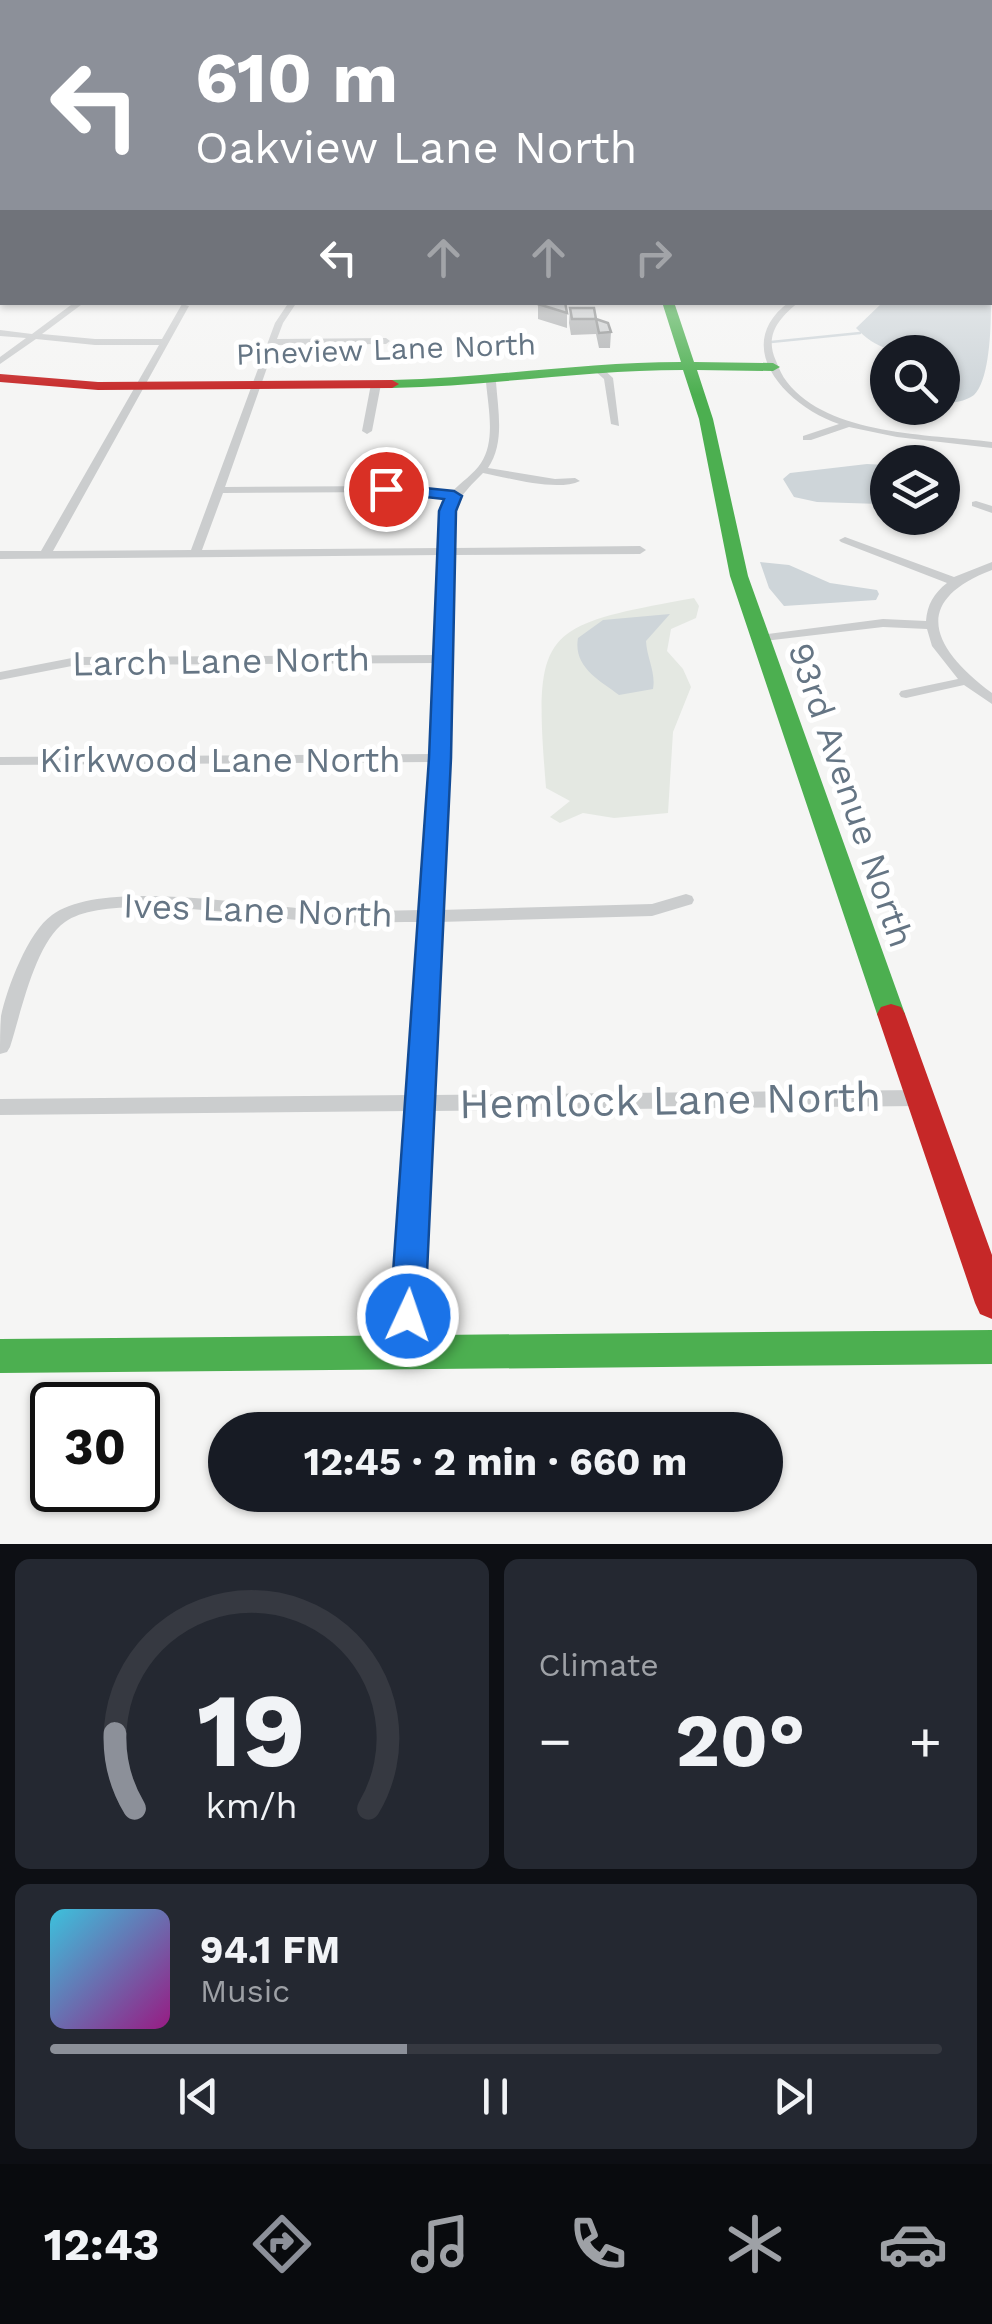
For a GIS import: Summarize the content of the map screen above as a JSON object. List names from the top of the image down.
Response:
{
  "streets": {
    "street": [
      "Pineview Lane North",
      "Larch Lane North",
      "Kirkwood Lane North",
      "93rd Avenue North",
      "Ives Lane North",
      "Hemlock Lane North"
    ]
  },
  "crossings": [
    ["Pineview Lane North", "93rd Avenue North"],
    ["93rd Avenue North", "Hemlock Lane North"]
  ],
  "page": {
    "turn": ["610 m", "Oakview Lane North"],
    "limit": "30",
    "trip": "12:45 · 2 min · 660 m",
    "tile": "Climate",
    "heat": ["−", "20°", "+"],
    "song": ["94.1 FM", "Music"],
    "tabs": "12:43",
    "gauge": ["19", "km/h"]
  }
}
